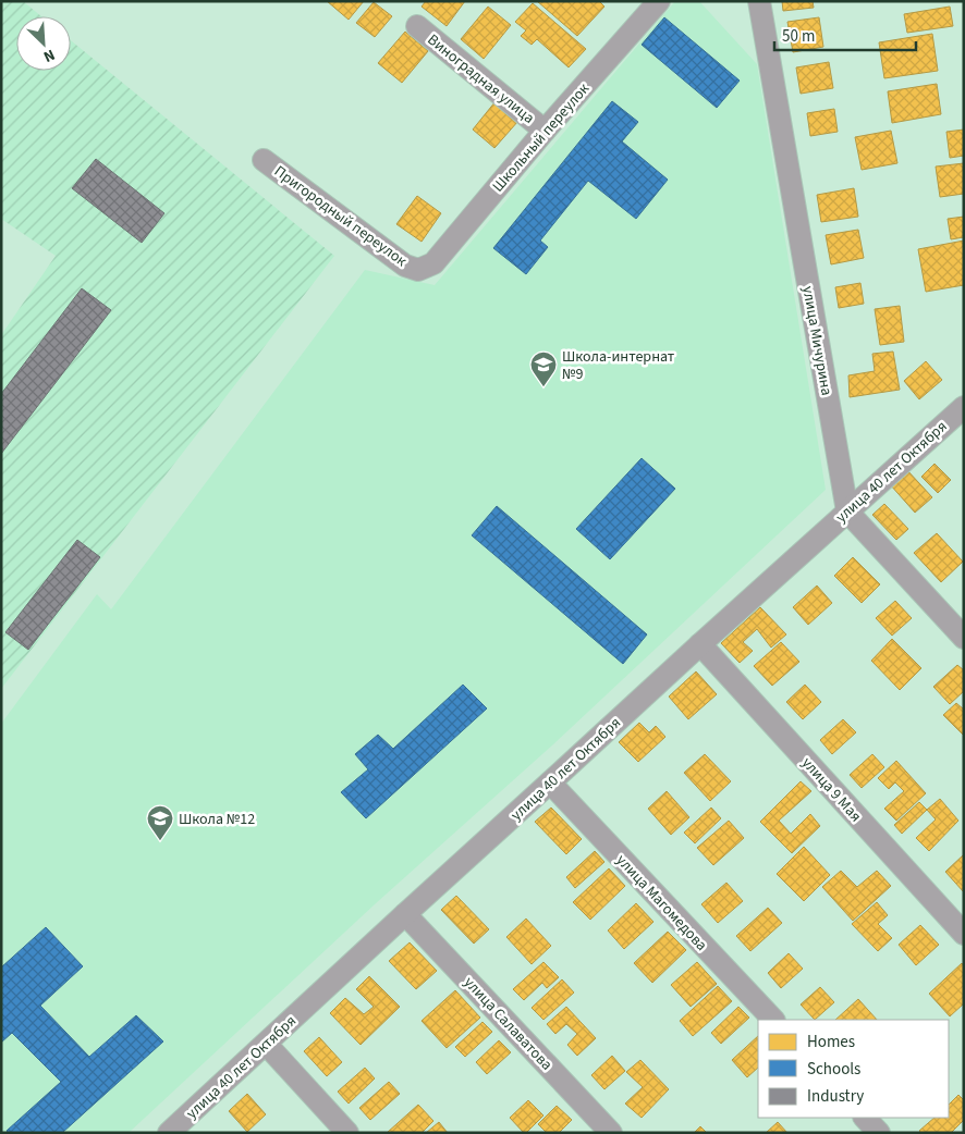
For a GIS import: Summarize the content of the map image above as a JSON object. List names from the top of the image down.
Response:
{
  "streets": {
    "street": [
      "Виноградная улица",
      "Школьный переулок",
      "Пригородный переулок",
      "улица Мичурина",
      "улица 40 лет Октября",
      "улица 9 Мая",
      "улица Магомедова",
      "улица Салаватова"
    ]
  },
  "crossings": [
    ["Виноградная улица", "Школьный переулок"],
    ["Школьный переулок", "Пригородный переулок"],
    ["улица Мичурина", "улица 40 лет Октября"],
    ["улица 40 лет Октября", "улица 9 Мая"],
    ["улица 40 лет Октября", "улица Магомедова"],
    ["улица 40 лет Октября", "улица Салаватова"]
  ],
  "places": {
    "school or university": ["Школа-интернат №9", "Школа №12"]
  },
  "legend": ["Homes", "Schools", "Industry"],
  "scale_bar": "50 m",
  "north": "bottom right"
}
